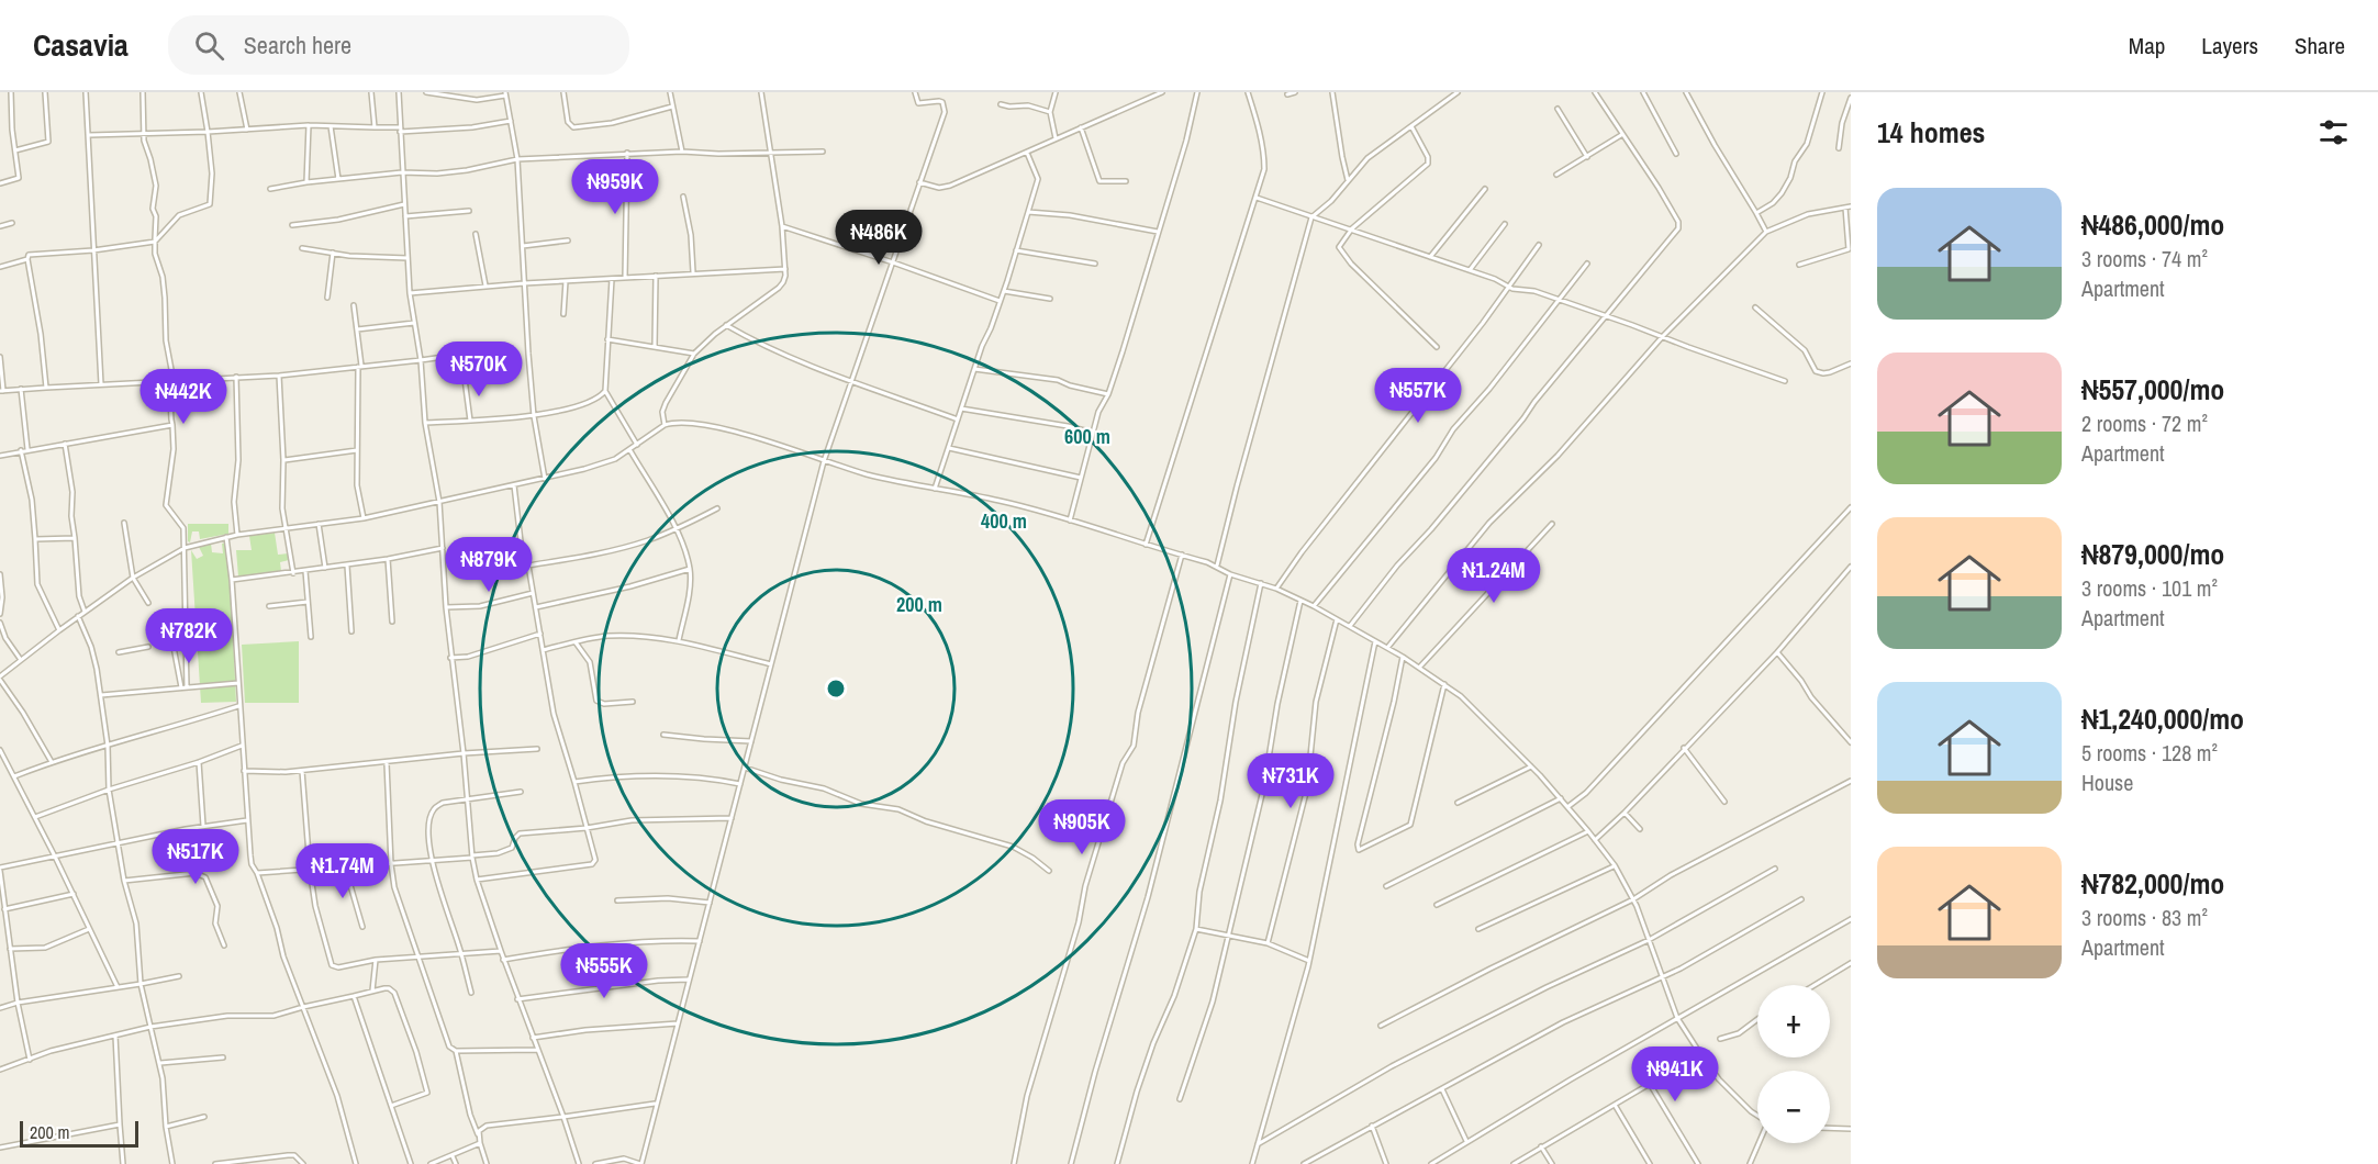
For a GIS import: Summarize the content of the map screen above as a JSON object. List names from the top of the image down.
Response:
{
  "scale_bar": "200 m",
  "page": {
    "header": "Casavia",
    "search": "Search here",
    "nav": ["Map", "Layers", "Share"],
    "heading": "14 homes",
    "price": [
      "₦959K",
      "₦486K",
      "₦570K",
      "₦557K",
      "₦442K",
      "₦879K",
      "₦1.24M",
      "₦782K",
      "₦731K",
      "₦905K",
      "₦517K",
      "₦1.74M",
      "₦555K",
      "₦941K"
    ],
    "list": [
      {
        "name": "₦486,000/mo",
        "note": "3 rooms · 74 m² · Apartment"
      },
      {
        "name": "₦557,000/mo",
        "note": "2 rooms · 72 m² · Apartment"
      },
      {
        "name": "₦879,000/mo",
        "note": "3 rooms · 101 m² · Apartment"
      },
      {
        "name": "₦1,240,000/mo",
        "note": "5 rooms · 128 m² · House"
      },
      {
        "name": "₦782,000/mo",
        "note": "3 rooms · 83 m² · Apartment"
      }
    ],
    "map_buttons": ["+", "−"],
    "scale": "200 m"
  },
  "rings": ["600 m", "400 m", "200 m"]
}
